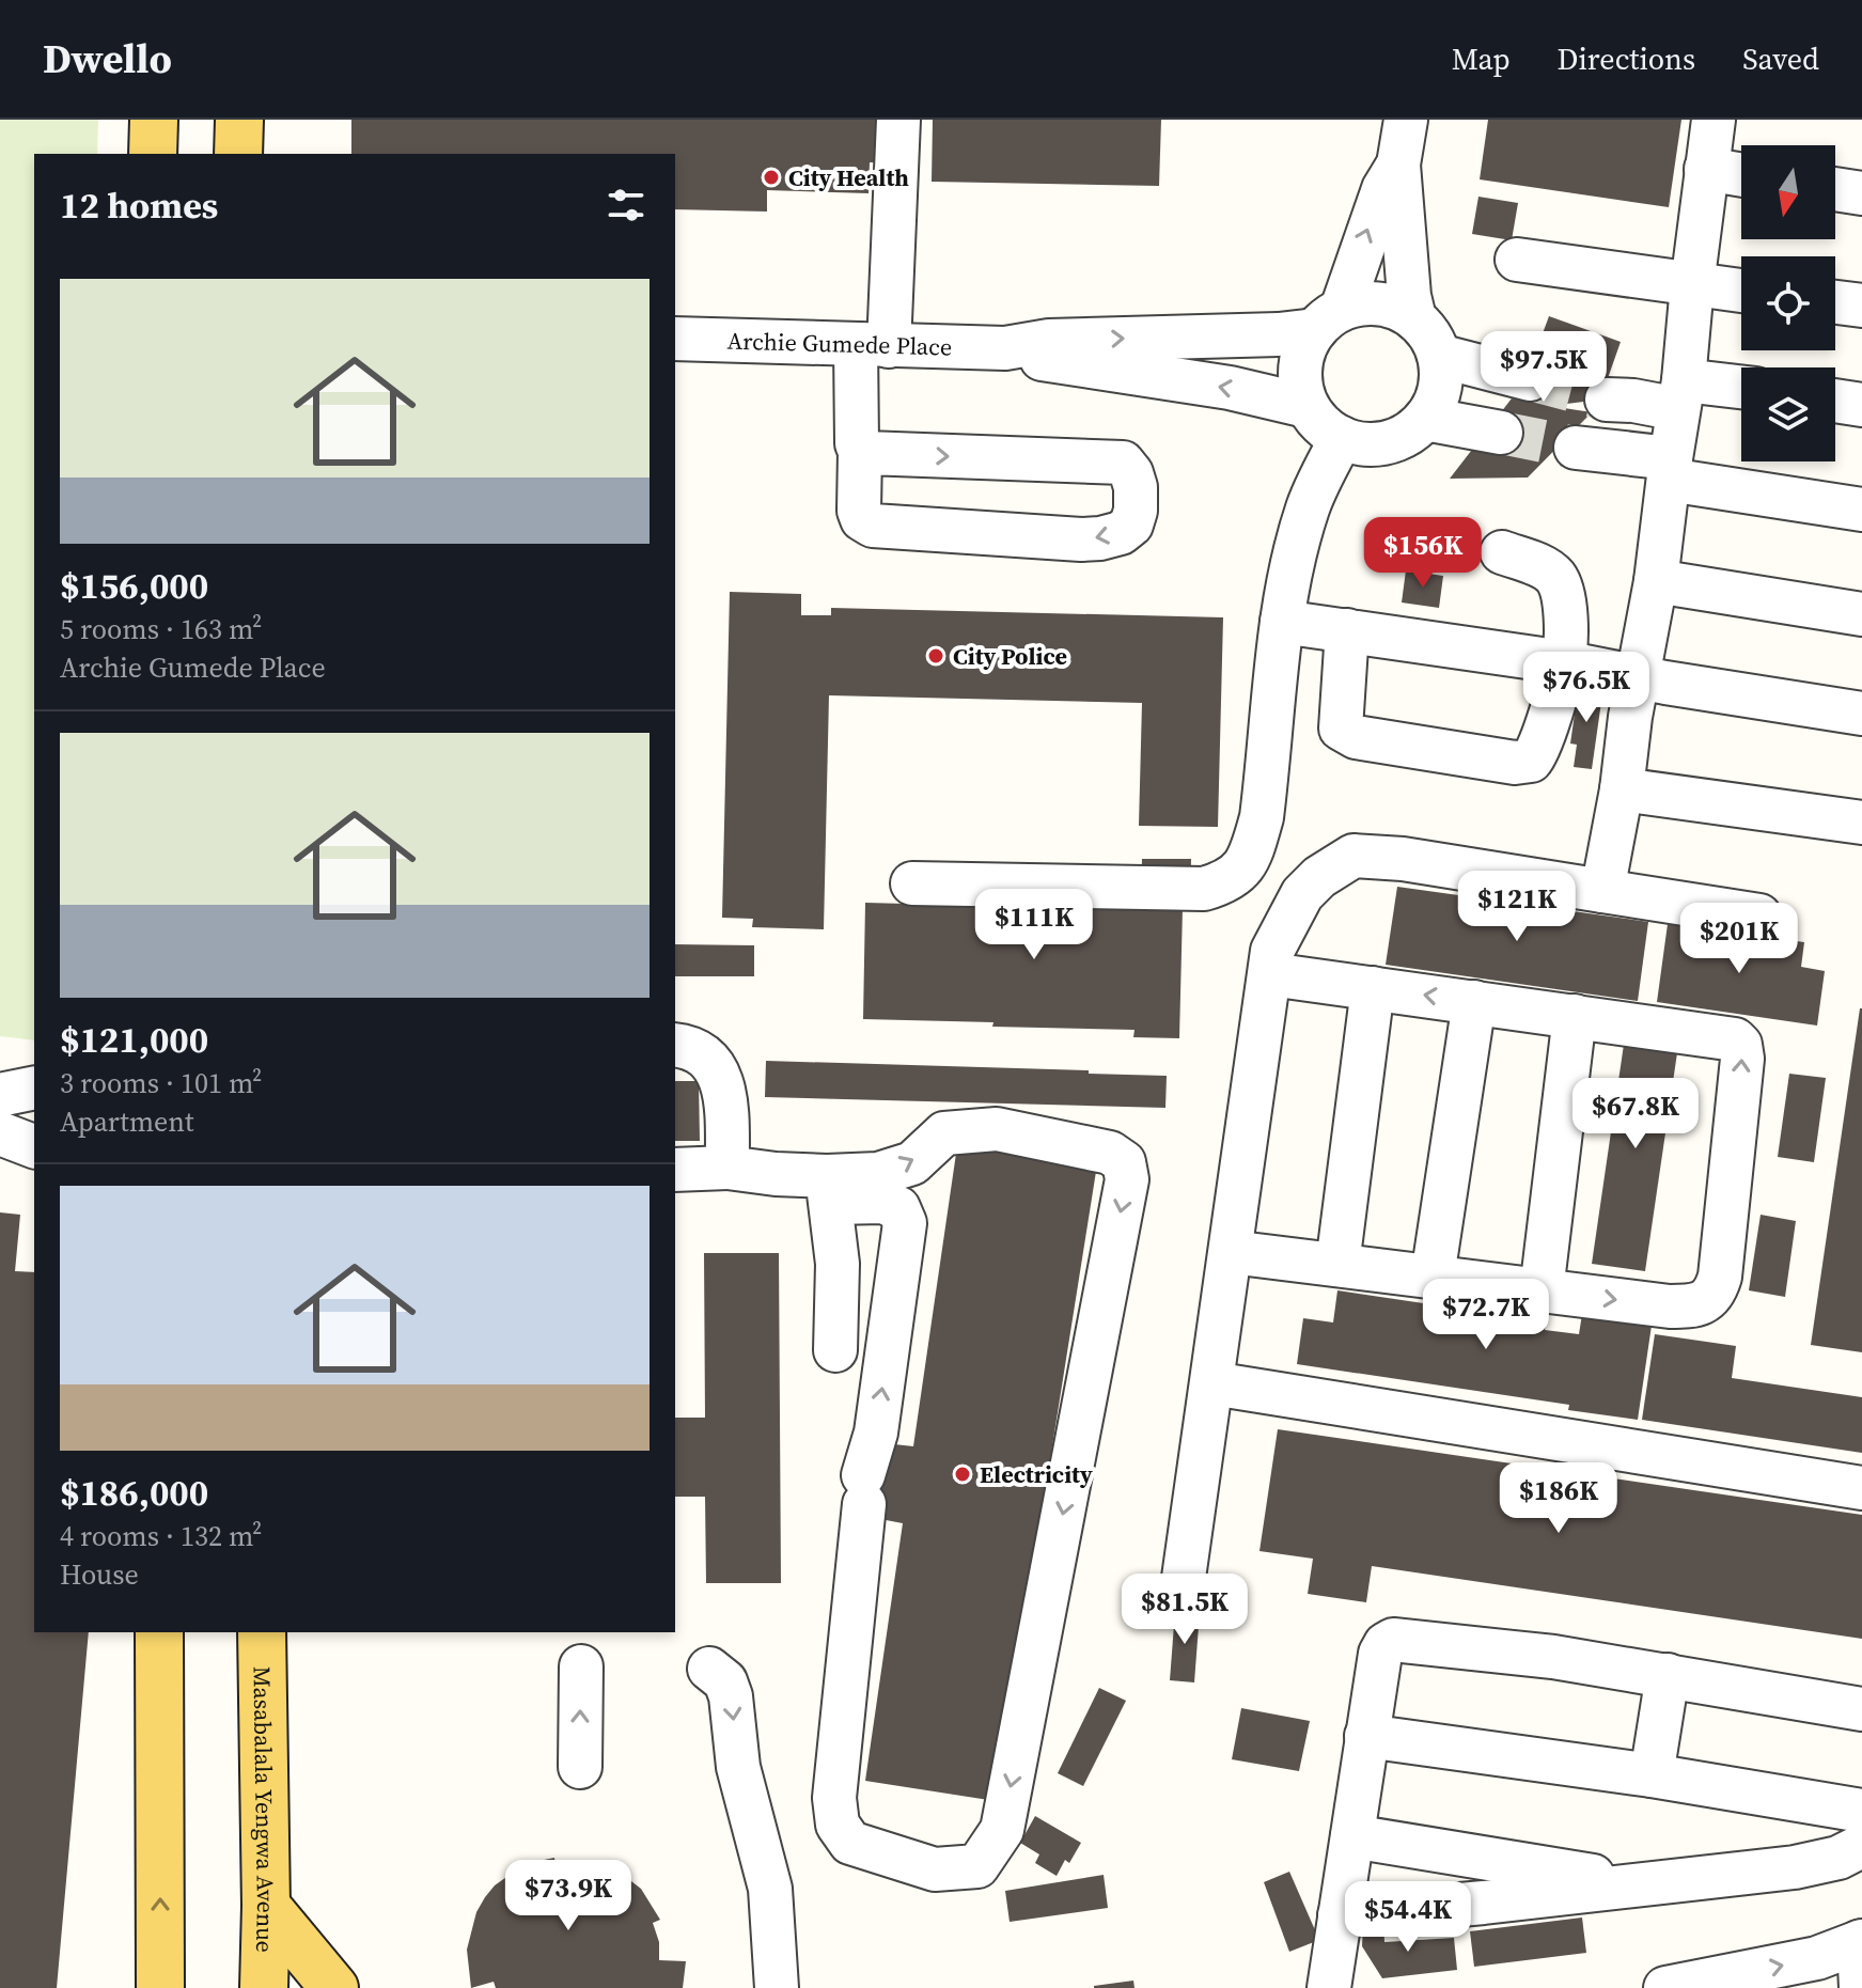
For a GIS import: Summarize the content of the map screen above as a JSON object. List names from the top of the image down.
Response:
{
  "streets": {
    "main road": ["Masabalala Yengwa Avenue"],
    "street": ["Archie Gumede Place"]
  },
  "places": ["City Health", "City Police", "Electricity"],
  "north": "bottom",
  "page": {
    "header": "Dwello",
    "nav": ["Map", "Directions", "Saved"],
    "heading": "12 homes",
    "list": [
      {
        "name": "$156,000",
        "note": "5 rooms · 163 m² · Archie Gumede Place"
      },
      {
        "name": "$121,000",
        "note": "3 rooms · 101 m² · Apartment"
      },
      {
        "name": "$186,000",
        "note": "4 rooms · 132 m² · House"
      }
    ],
    "price": [
      "$97.5K",
      "$156K",
      "$76.5K",
      "$121K",
      "$111K",
      "$201K",
      "$67.8K",
      "$72.7K",
      "$186K",
      "$81.5K",
      "$73.9K",
      "$54.4K"
    ]
  }
}
